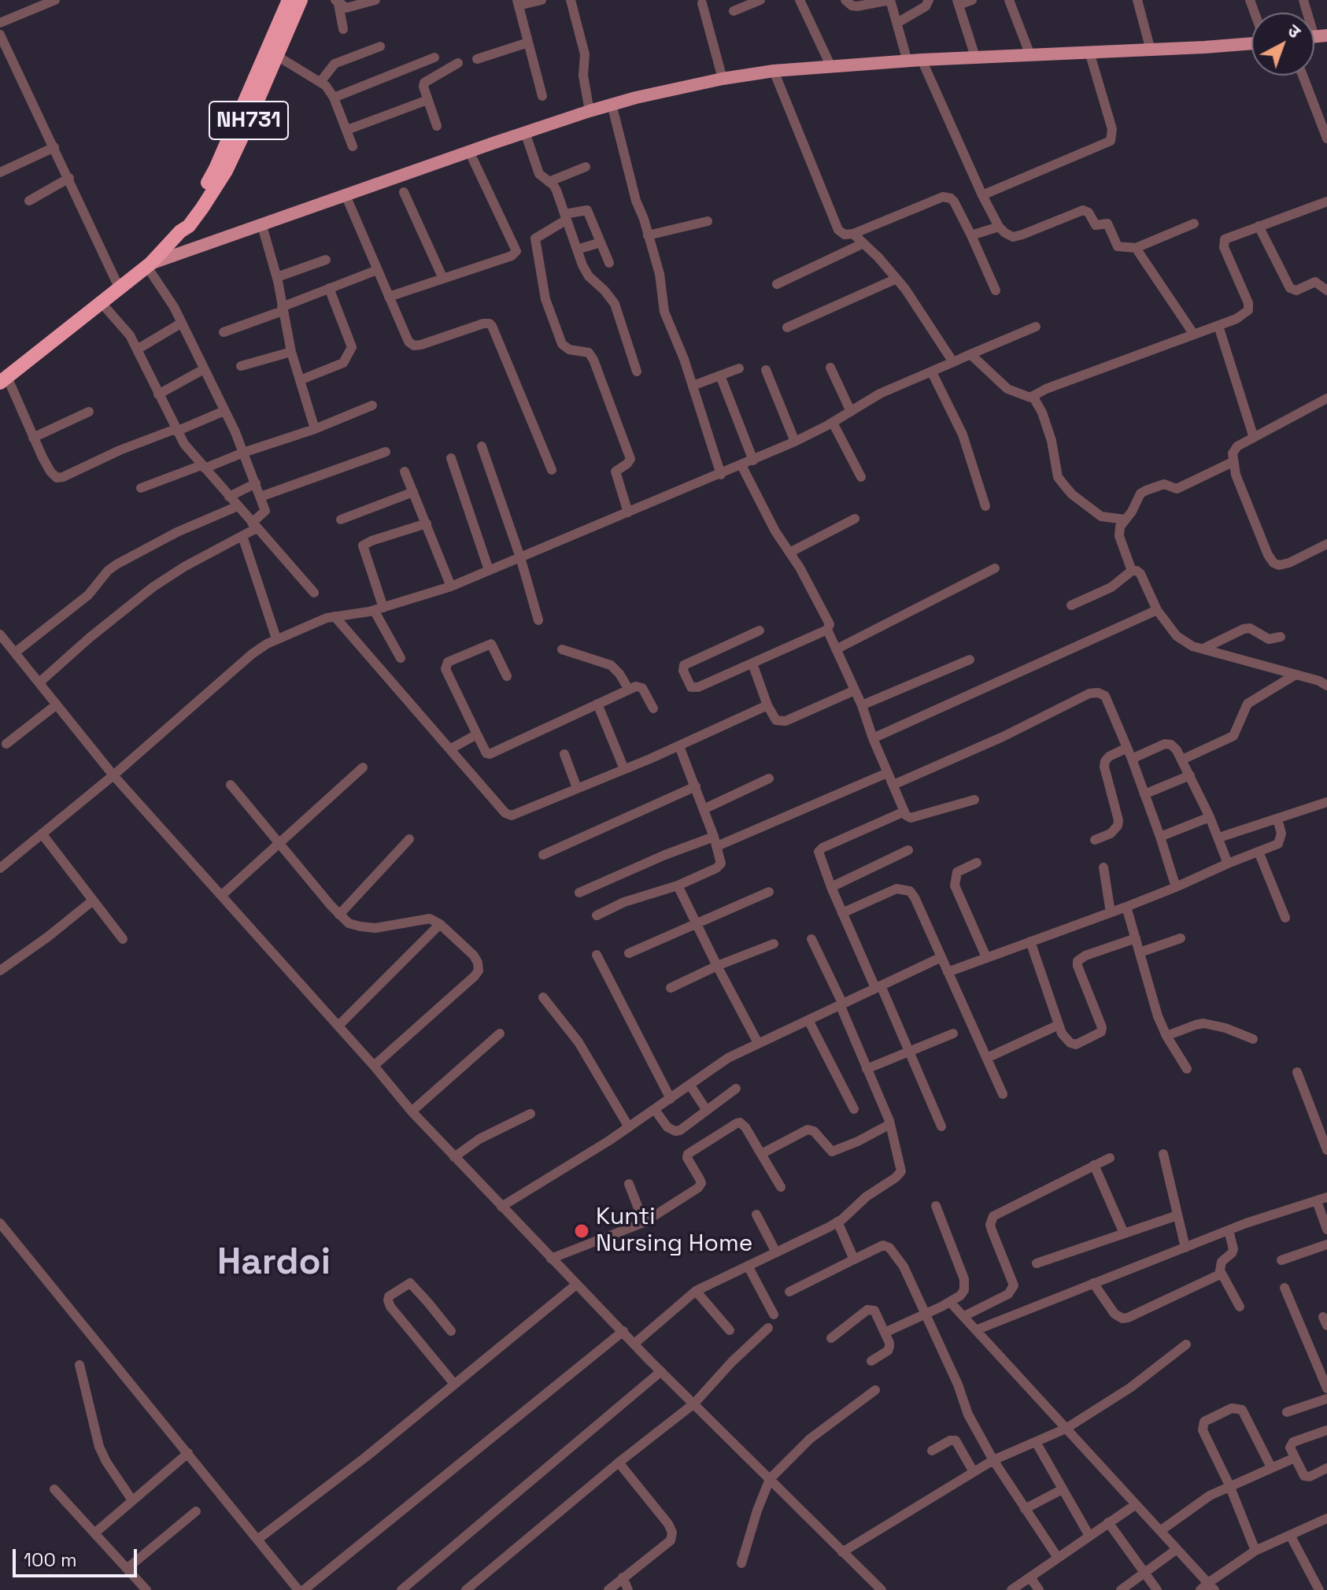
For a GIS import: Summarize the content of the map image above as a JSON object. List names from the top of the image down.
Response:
{
  "streets": {
    "highway": ["NH731"]
  },
  "districts": ["Hardoi"],
  "places": ["Kunti Nursing Home"],
  "scale_bar": "100 m",
  "north": "top right"
}
